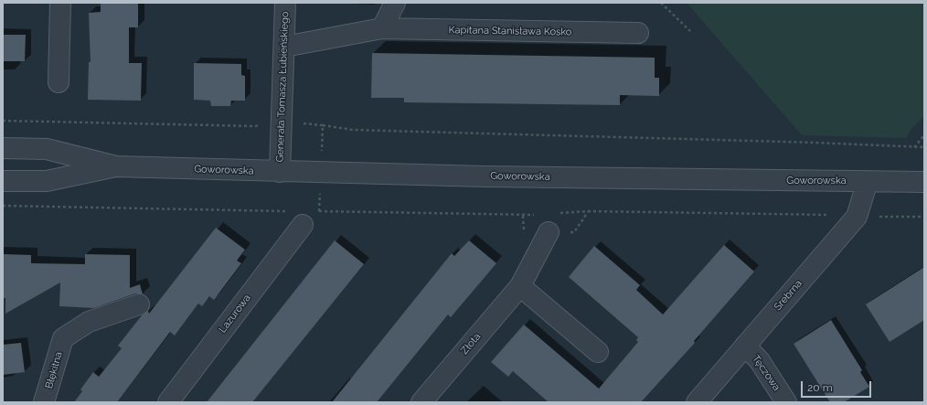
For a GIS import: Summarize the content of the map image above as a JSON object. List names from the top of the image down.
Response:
{
  "streets": {
    "street": [
      "Kapitana Stanisława Kosko",
      "Generała Tomasza Łubieńskiego",
      "Goworowska",
      "Srebrna",
      "Lazurowa",
      "Złota",
      "Błękitna",
      "Tęczowa"
    ]
  },
  "crossings": [
    ["Kapitana Stanisława Kosko", "Generała Tomasza Łubieńskiego"],
    ["Generała Tomasza Łubieńskiego", "Goworowska"],
    ["Goworowska", "Srebrna"],
    ["Srebrna", "Tęczowa"]
  ],
  "scale_bar": "20 m"
}
